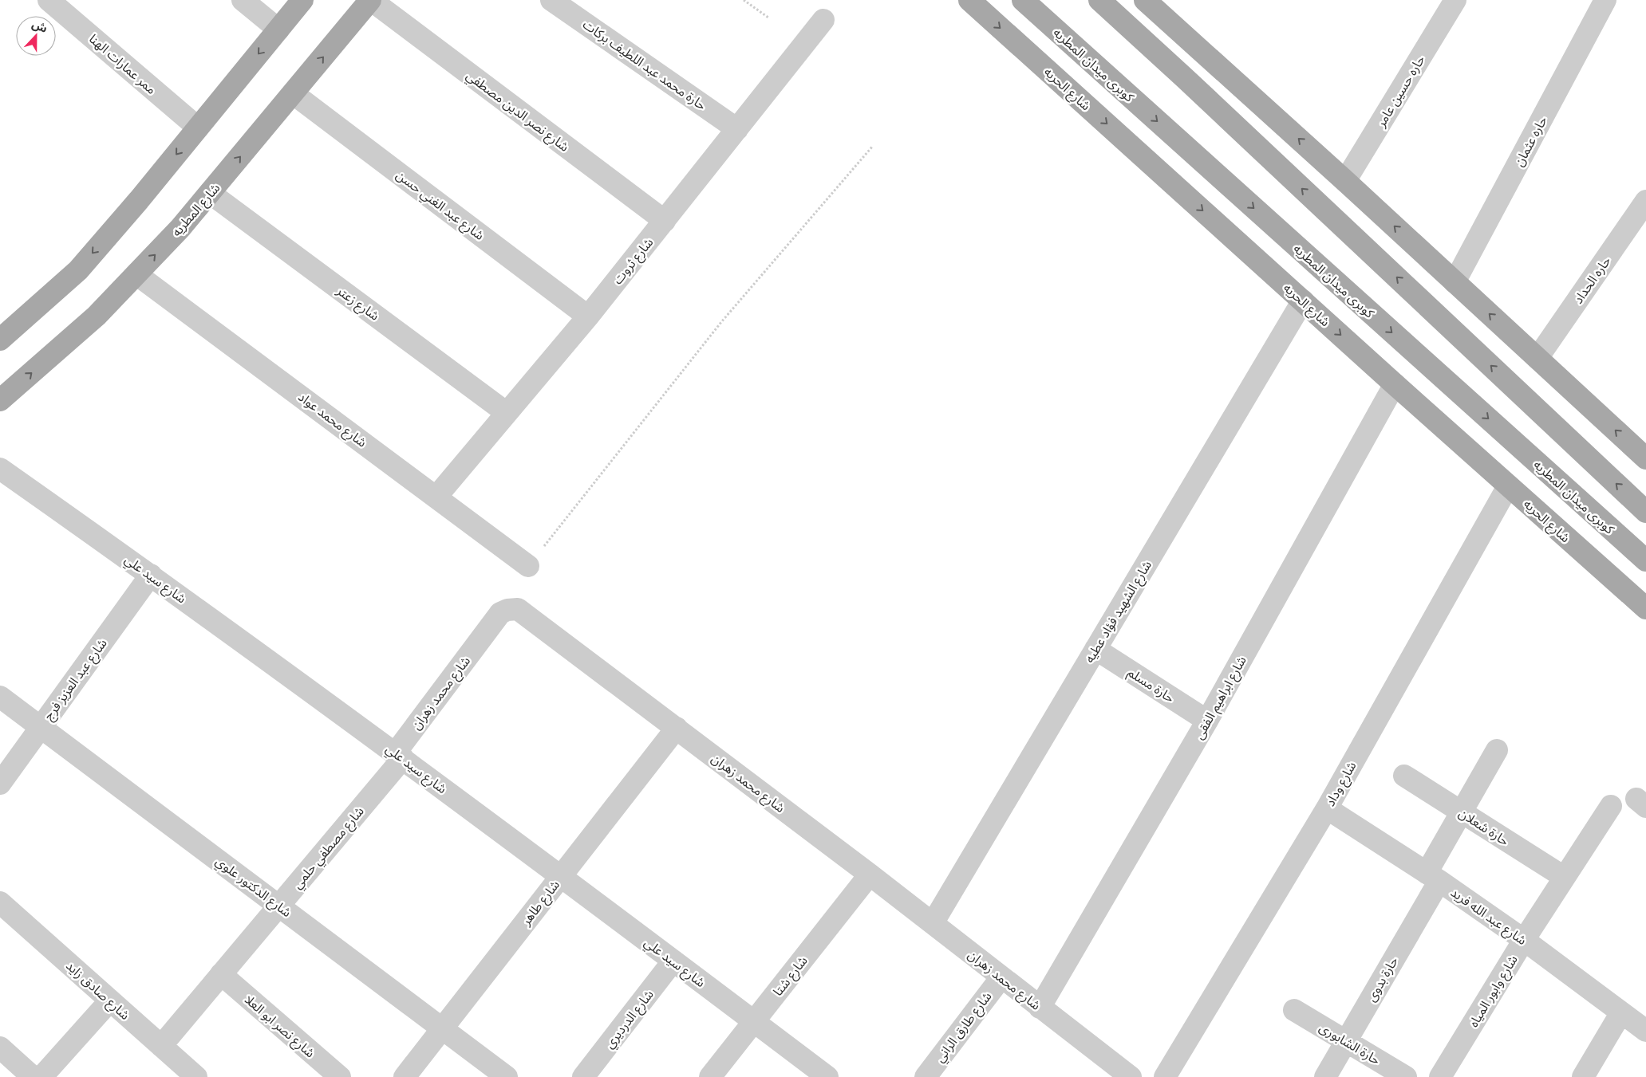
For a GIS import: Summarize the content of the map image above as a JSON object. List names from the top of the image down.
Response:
{
  "streets": {
    "main road": ["كوبرى ميدان المطريه", "شارع الحريه", "شارع المطريه"],
    "street": [
      "ممر عمارات الهنا",
      "حارة محمد عبد اللطيف بركات",
      "حاره حسين عامر",
      "شارع نصر الدين مصطفي",
      "حاره عثمان",
      "شارع عبد الغني حسن",
      "شارع ثروت",
      "حاره الحداد",
      "شارع زعتر",
      "شارع محمد عواد",
      "شارع سيد علي",
      "شارع الشهيد فؤاد عطيه",
      "شارع عبد العزيز فرج",
      "حارة مسلم",
      "شارع محمد زهران",
      "شارع ابراهيم الفقى",
      "شارع وداد",
      "حارة شعلان",
      "شارع مصطفي حلمي",
      "شارع الدكتور علوي",
      "شارع طاهر",
      "شارع عبد الله فريد",
      "شارع شتا",
      "حارة بدوى",
      "شارع صادق زايد",
      "شارع وابور المياه",
      "شارع الدرديري",
      "شارع نصر ابو العلا",
      "شارع طارق الراني",
      "حارة الشابورى"
    ]
  },
  "crossings": [
    ["حارة محمد عبد اللطيف بركات", "شارع ثروت"],
    ["شارع الحريه", "شارع الشهيد فؤاد عطيه"],
    ["شارع الحريه", "شارع ابراهيم الفقى"],
    ["شارع الحريه", "شارع وداد"],
    ["شارع نصر الدين مصطفي", "شارع المطريه"],
    ["شارع نصر الدين مصطفي", "شارع ثروت"],
    ["شارع عبد الغني حسن", "شارع المطريه"],
    ["شارع عبد الغني حسن", "شارع ثروت"],
    ["شارع المطريه", "شارع زعتر"],
    ["شارع المطريه", "شارع محمد عواد"],
    ["شارع ثروت", "شارع زعتر"],
    ["شارع ثروت", "شارع محمد عواد"],
    ["شارع سيد علي", "شارع عبد العزيز فرج"],
    ["شارع سيد علي", "شارع محمد زهران"],
    ["شارع سيد علي", "شارع مصطفي حلمي"],
    ["شارع سيد علي", "شارع طاهر"],
    ["شارع سيد علي", "شارع شتا"],
    ["شارع سيد علي", "شارع الدرديري"],
    ["شارع الشهيد فؤاد عطيه", "حارة مسلم"],
    ["شارع الشهيد فؤاد عطيه", "شارع محمد زهران"],
    ["شارع عبد العزيز فرج", "شارع الدكتور علوي"],
    ["حارة مسلم", "شارع ابراهيم الفقى"],
    ["شارع محمد زهران", "شارع ابراهيم الفقى"],
    ["شارع محمد زهران", "شارع مصطفي حلمي"],
    ["شارع محمد زهران", "شارع طاهر"],
    ["شارع محمد زهران", "شارع شتا"],
    ["شارع محمد زهران", "شارع طارق الراني"],
    ["شارع وداد", "شارع عبد الله فريد"],
    ["حارة شعلان", "حارة بدوى"],
    ["حارة شعلان", "شارع وابور المياه"],
    ["شارع مصطفي حلمي", "شارع الدكتور علوي"],
    ["شارع مصطفي حلمي", "شارع صادق زايد"],
    ["شارع مصطفي حلمي", "شارع نصر ابو العلا"],
    ["شارع الدكتور علوي", "شارع طاهر"],
    ["شارع عبد الله فريد", "حارة بدوى"],
    ["شارع عبد الله فريد", "شارع وابور المياه"],
    ["حارة بدوى", "حارة الشابورى"]
  ],
  "north": "top"
}
